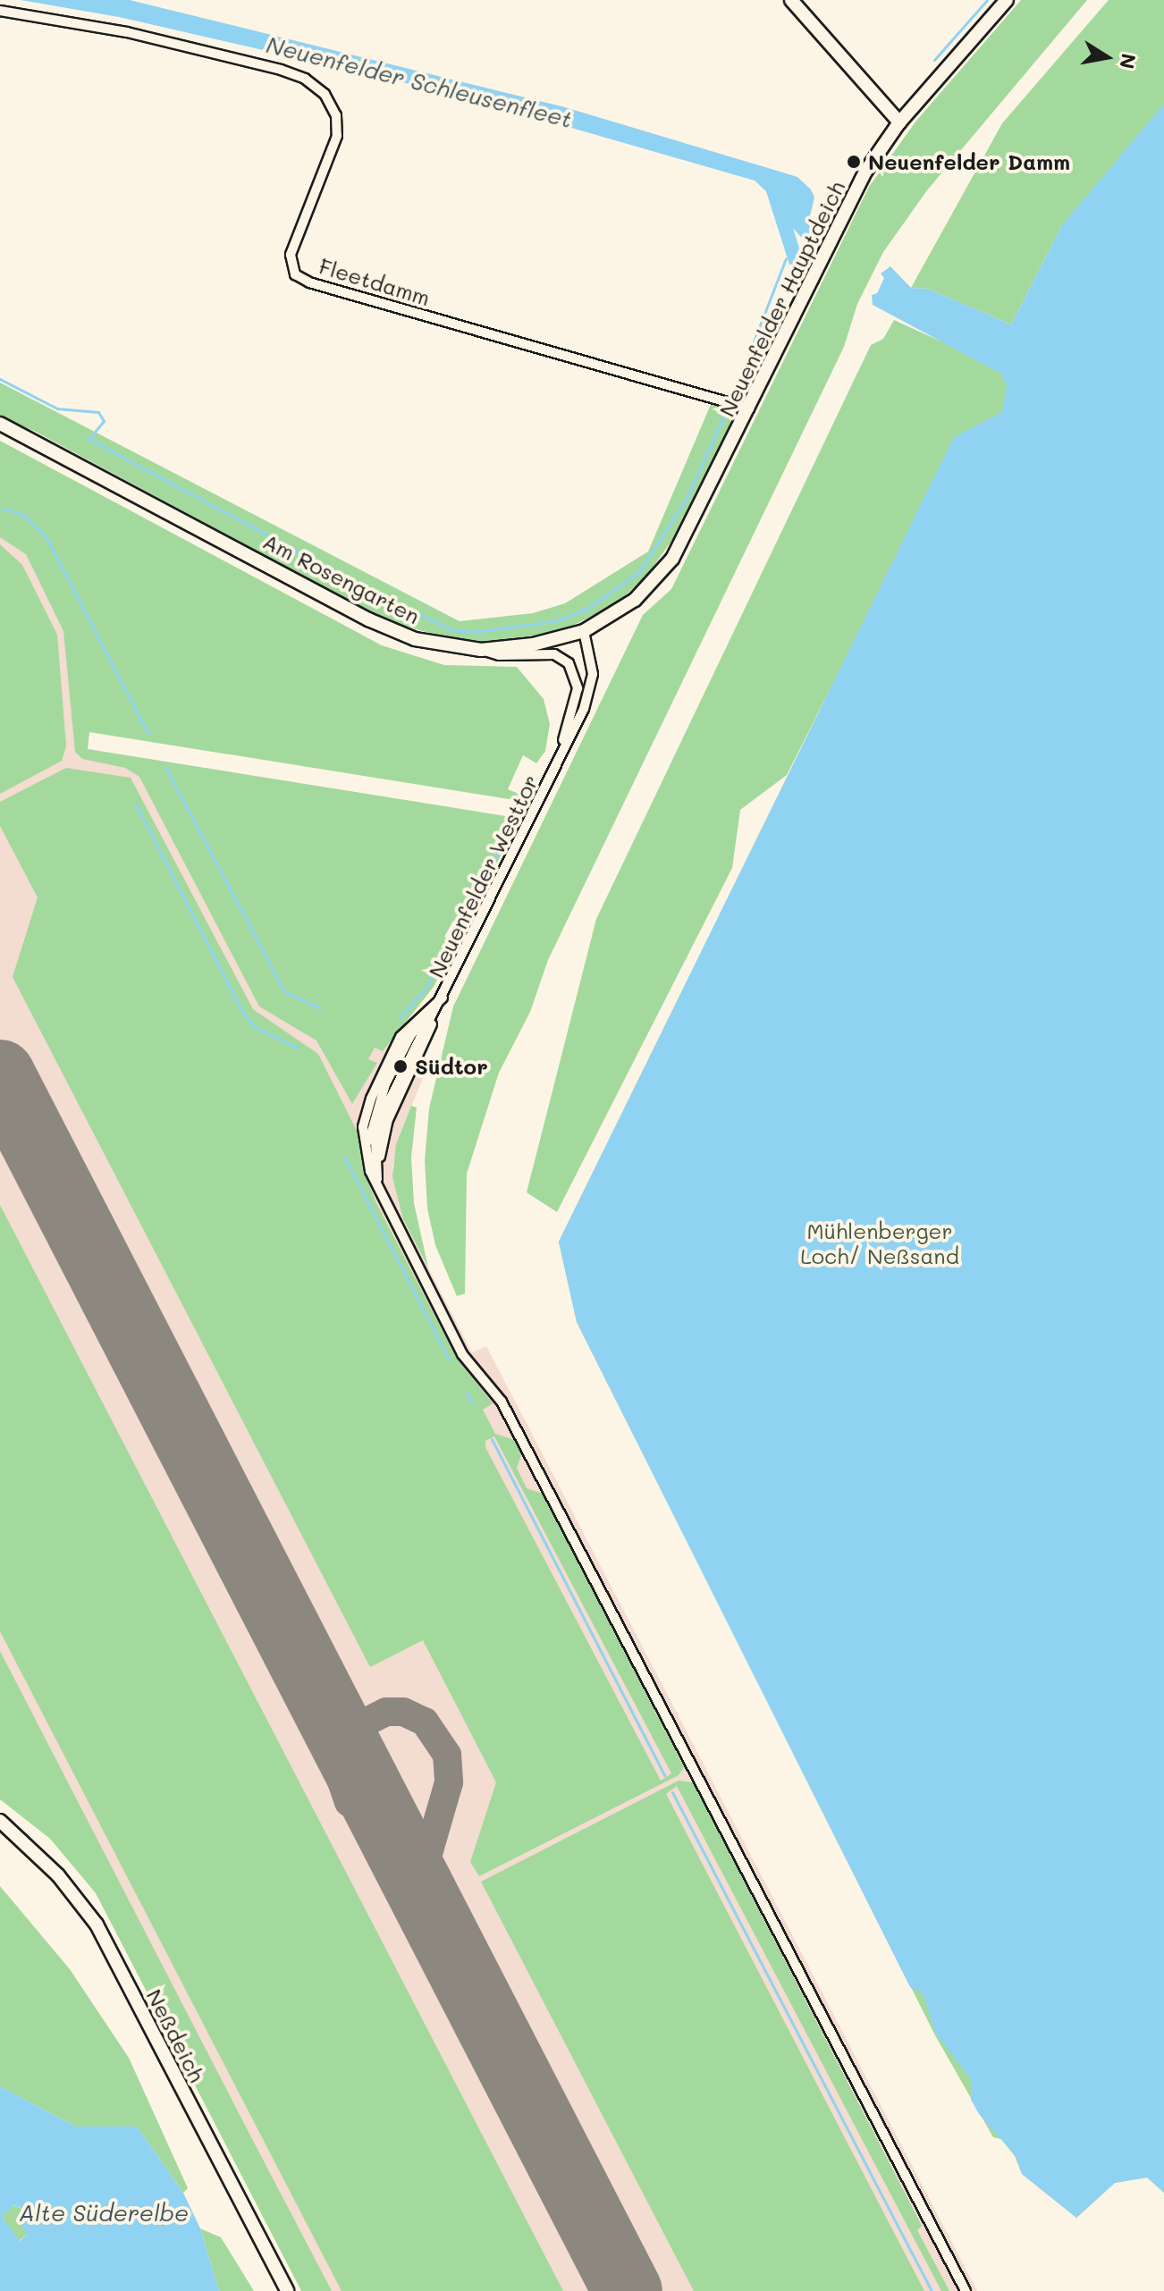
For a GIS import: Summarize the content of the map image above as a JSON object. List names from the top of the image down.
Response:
{
  "streets": {
    "main road": ["Neuenfelder Hauptdeich", "Am Rosengarten", "Neßdeich"],
    "street": ["Fleetdamm", "Neuenfelder Westtor"]
  },
  "crossings": [
    ["Fleetdamm", "Neuenfelder Hauptdeich"],
    ["Neuenfelder Hauptdeich", "Am Rosengarten"],
    ["Am Rosengarten", "Neuenfelder Westtor"]
  ],
  "water": ["Neuenfelder Schleusenfleet", "Alte Süderelbe"],
  "parks": ["Mühlenberger Loch/ Neßsand"],
  "places": ["Neuenfelder Damm", "Südtor"],
  "north": "right"
}
